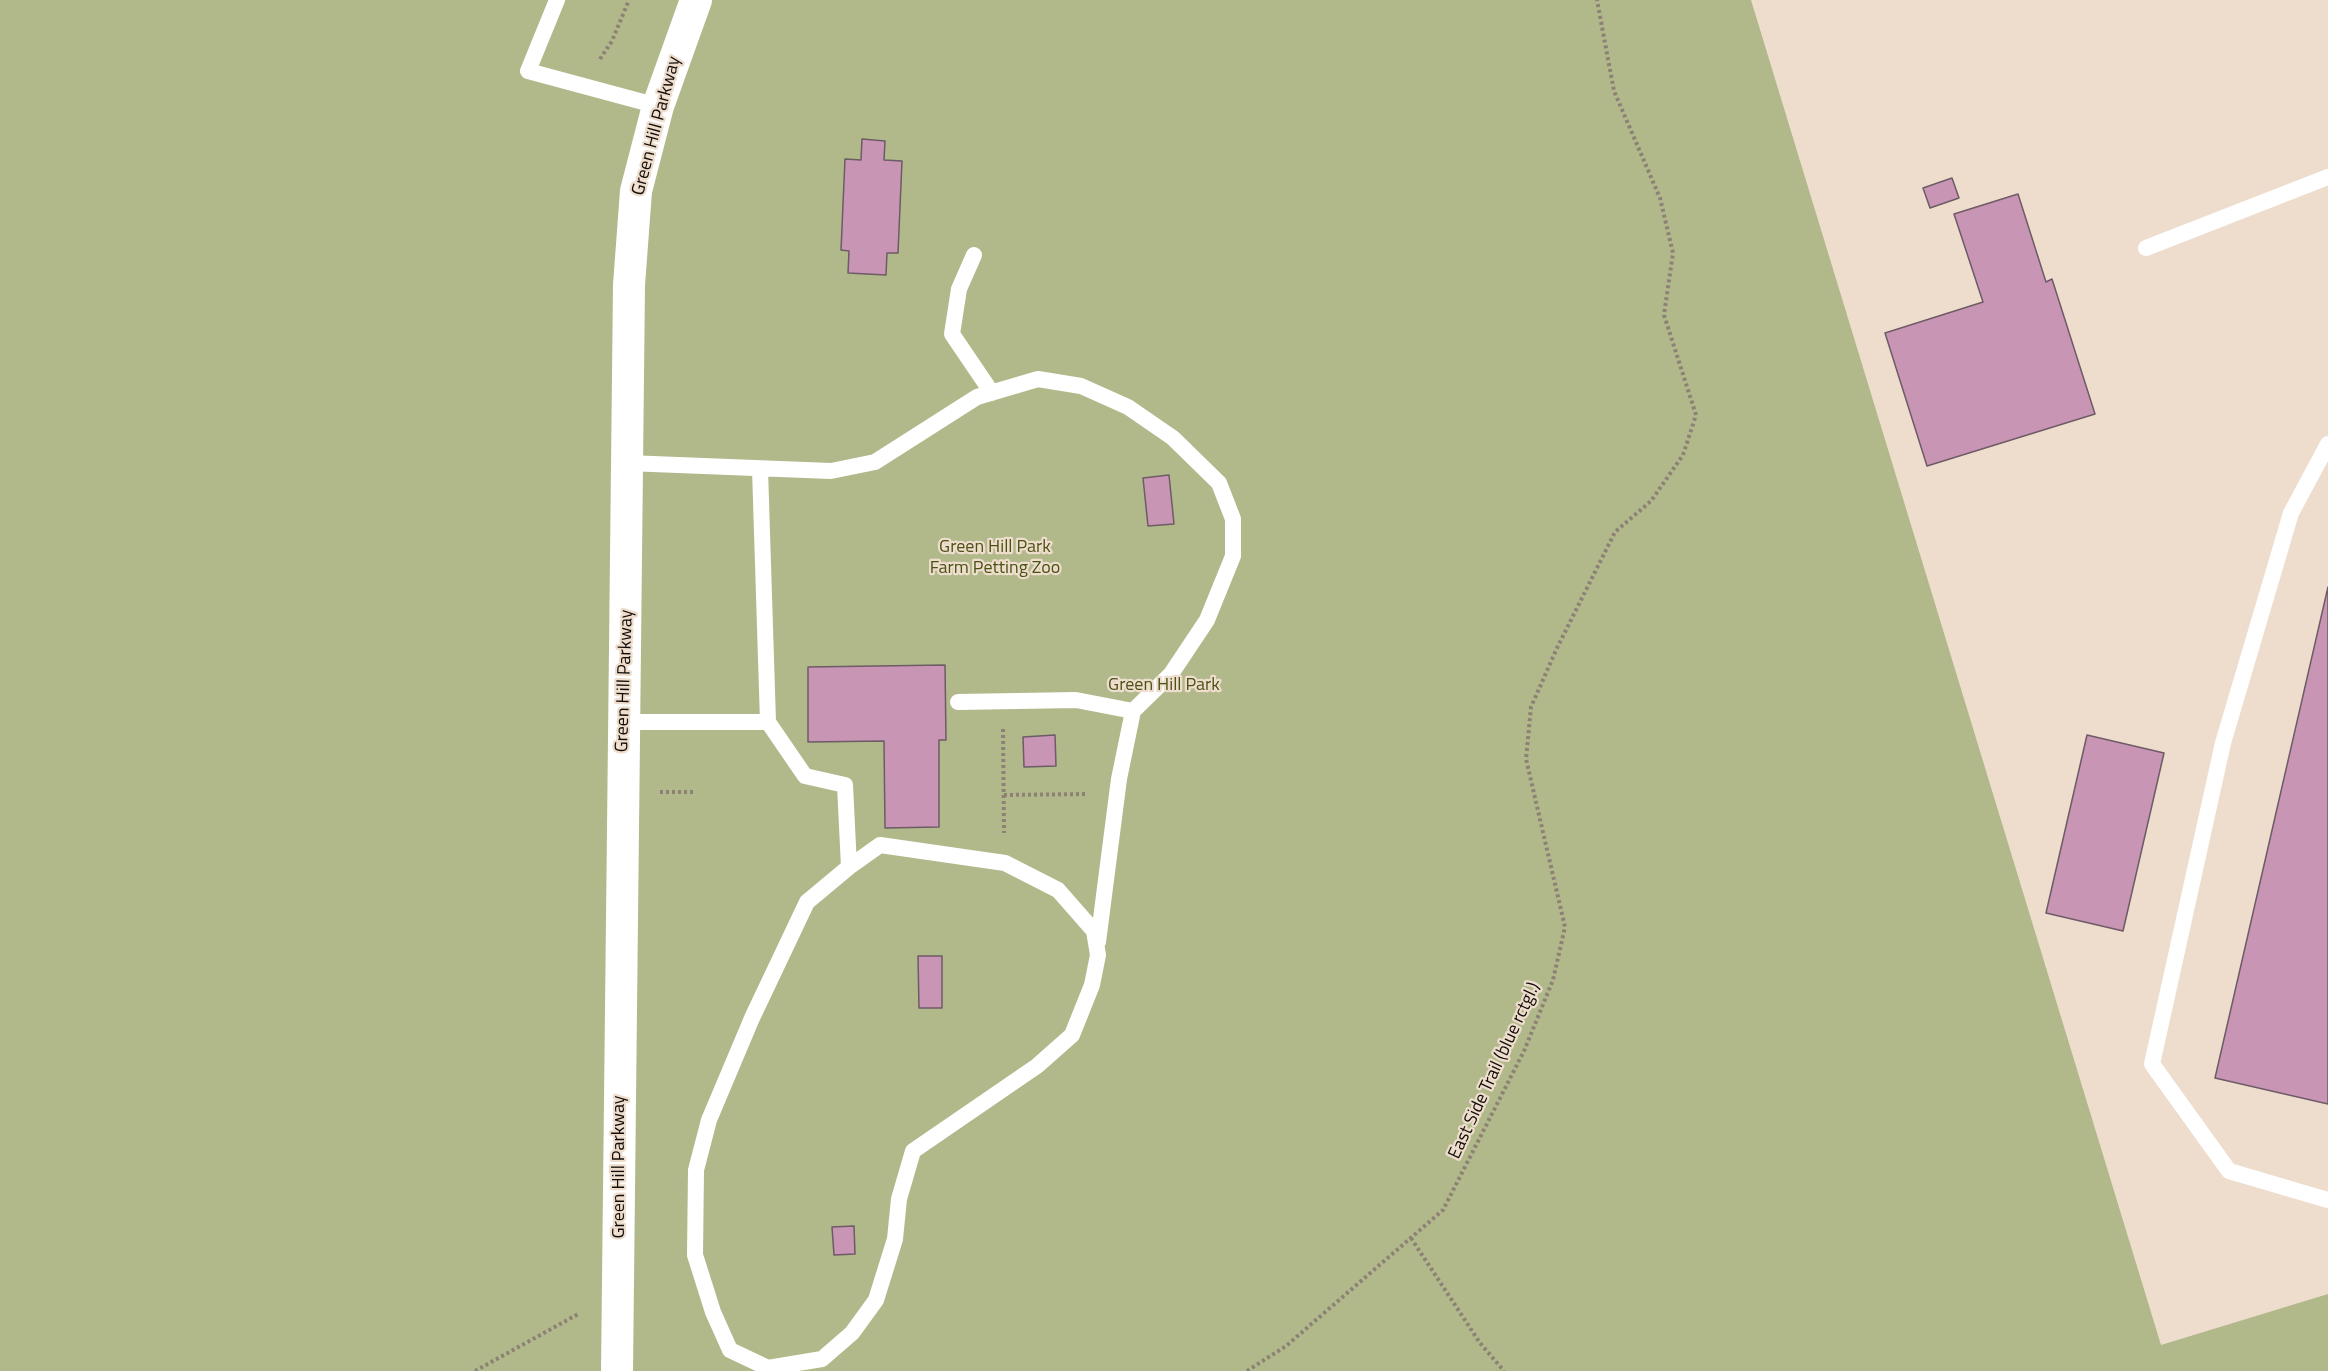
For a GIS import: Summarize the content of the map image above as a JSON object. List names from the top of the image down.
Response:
{
  "streets": {
    "street": ["Green Hill Parkway"],
    "path": ["East Side Trail (blue rctgl.)"]
  },
  "parks": ["Green Hill Park Farm Petting Zoo", "Green Hill Park"]
}
